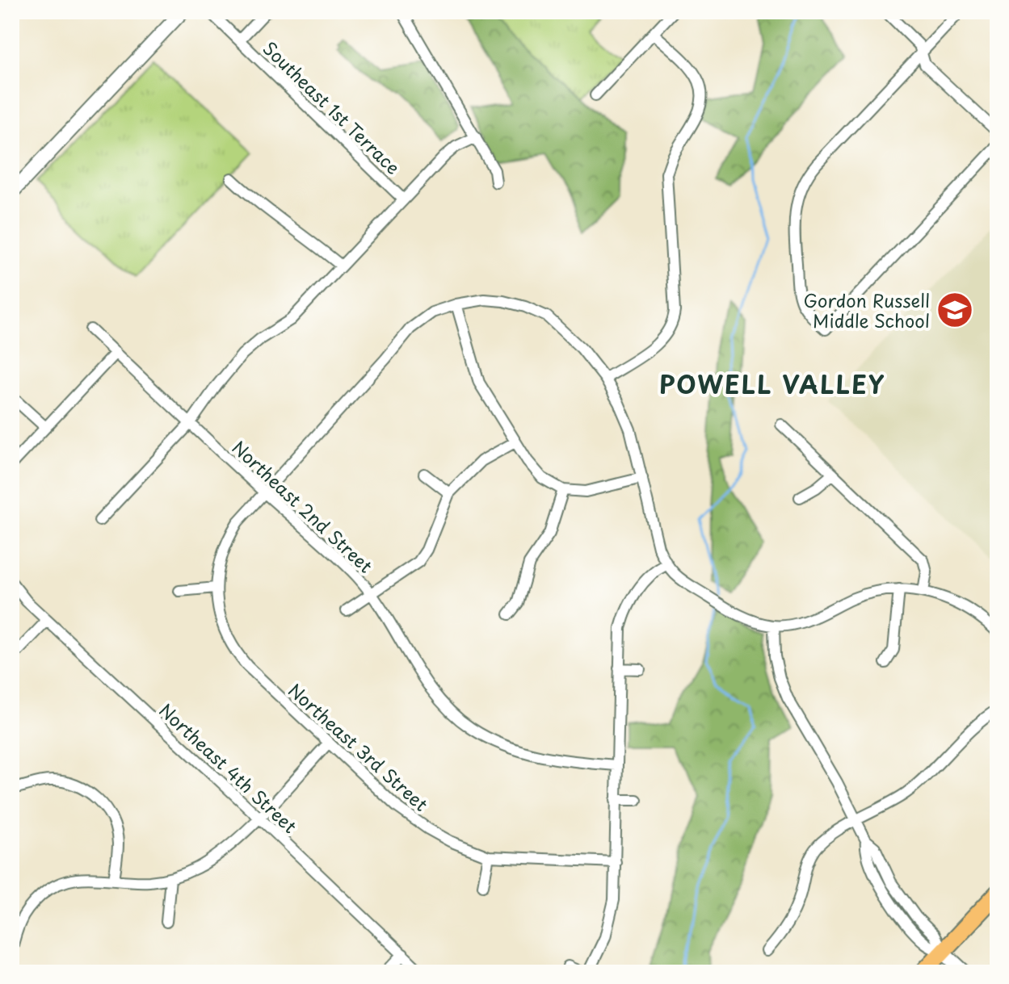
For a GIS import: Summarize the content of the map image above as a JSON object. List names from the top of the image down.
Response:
{
  "streets": {
    "street": [
      "Southeast 1st Terrace",
      "Northeast 2nd Street",
      "Northeast 3rd Street",
      "Northeast 4th Street"
    ]
  },
  "crossings": [
    ["Northeast 2nd Street", "Northeast 3rd Street"]
  ],
  "districts": ["POWELL VALLEY"],
  "places": {
    "school or university": ["Gordon Russell Middle School"]
  }
}
